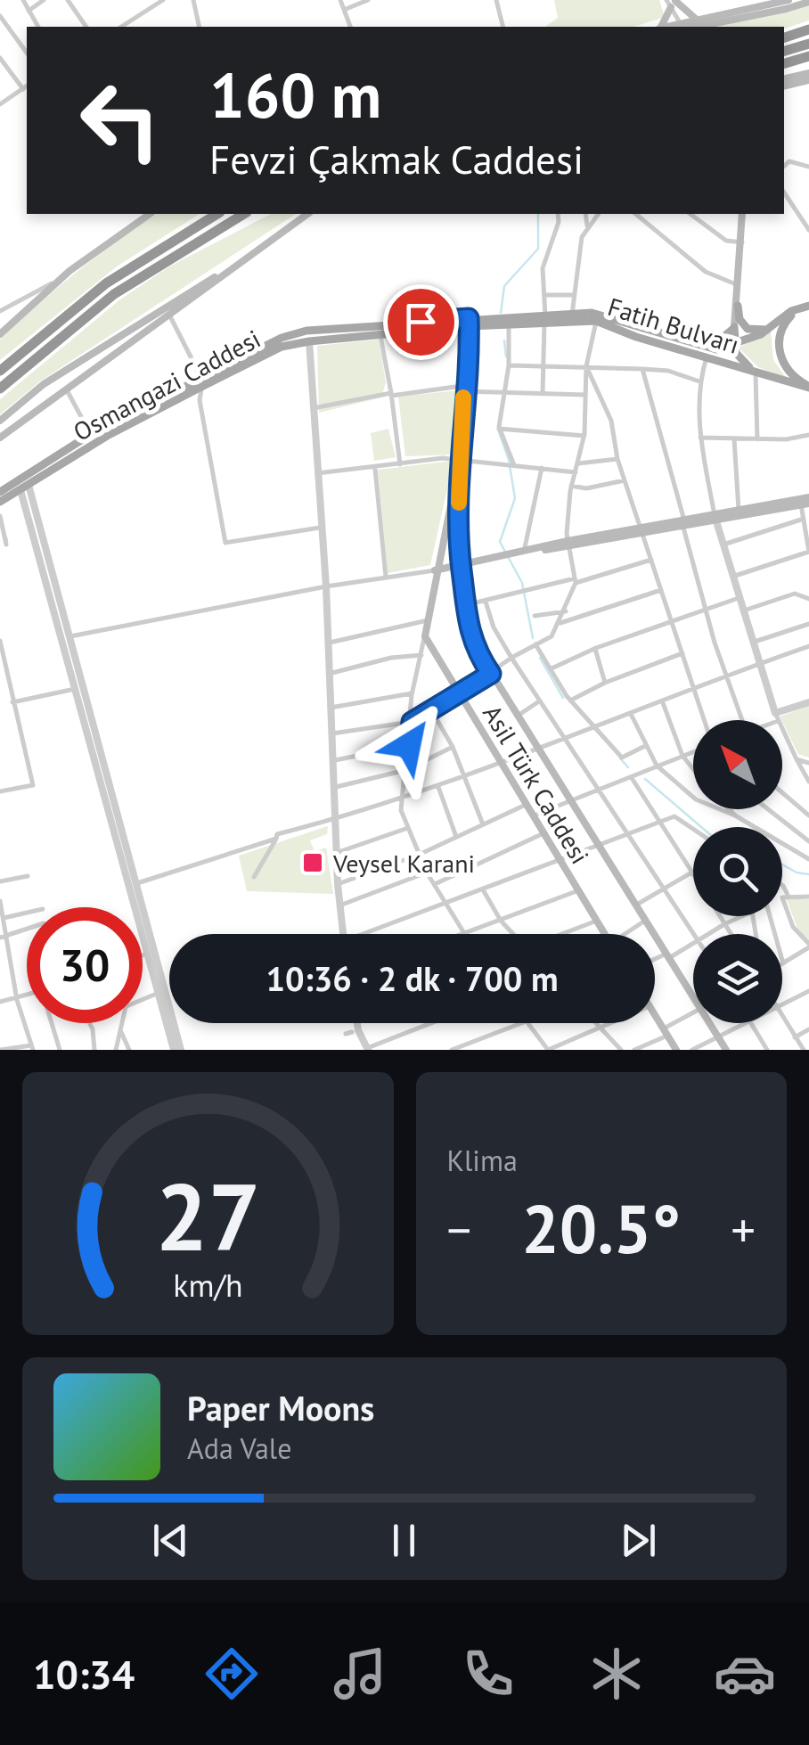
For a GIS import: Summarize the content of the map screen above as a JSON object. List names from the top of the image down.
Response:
{
  "streets": {
    "main road": ["Fatih Bulvarı", "Osmangazi Caddesi", "Asil Türk Caddesi"]
  },
  "crossings": [
    ["Fatih Bulvarı", "Osmangazi Caddesi"]
  ],
  "places": {
    "transit": ["Veysel Karani"]
  },
  "north": "top left",
  "page": {
    "turn": ["160 m", "Fevzi Çakmak Caddesi"],
    "limit": "30",
    "trip": "10:36 · 2 dk · 700 m",
    "tile": "Klima",
    "heat": ["−", "20.5°", "+"],
    "song": ["Paper Moons", "Ada Vale"],
    "tabs": "10:34",
    "gauge": ["27", "km/h"]
  }
}
